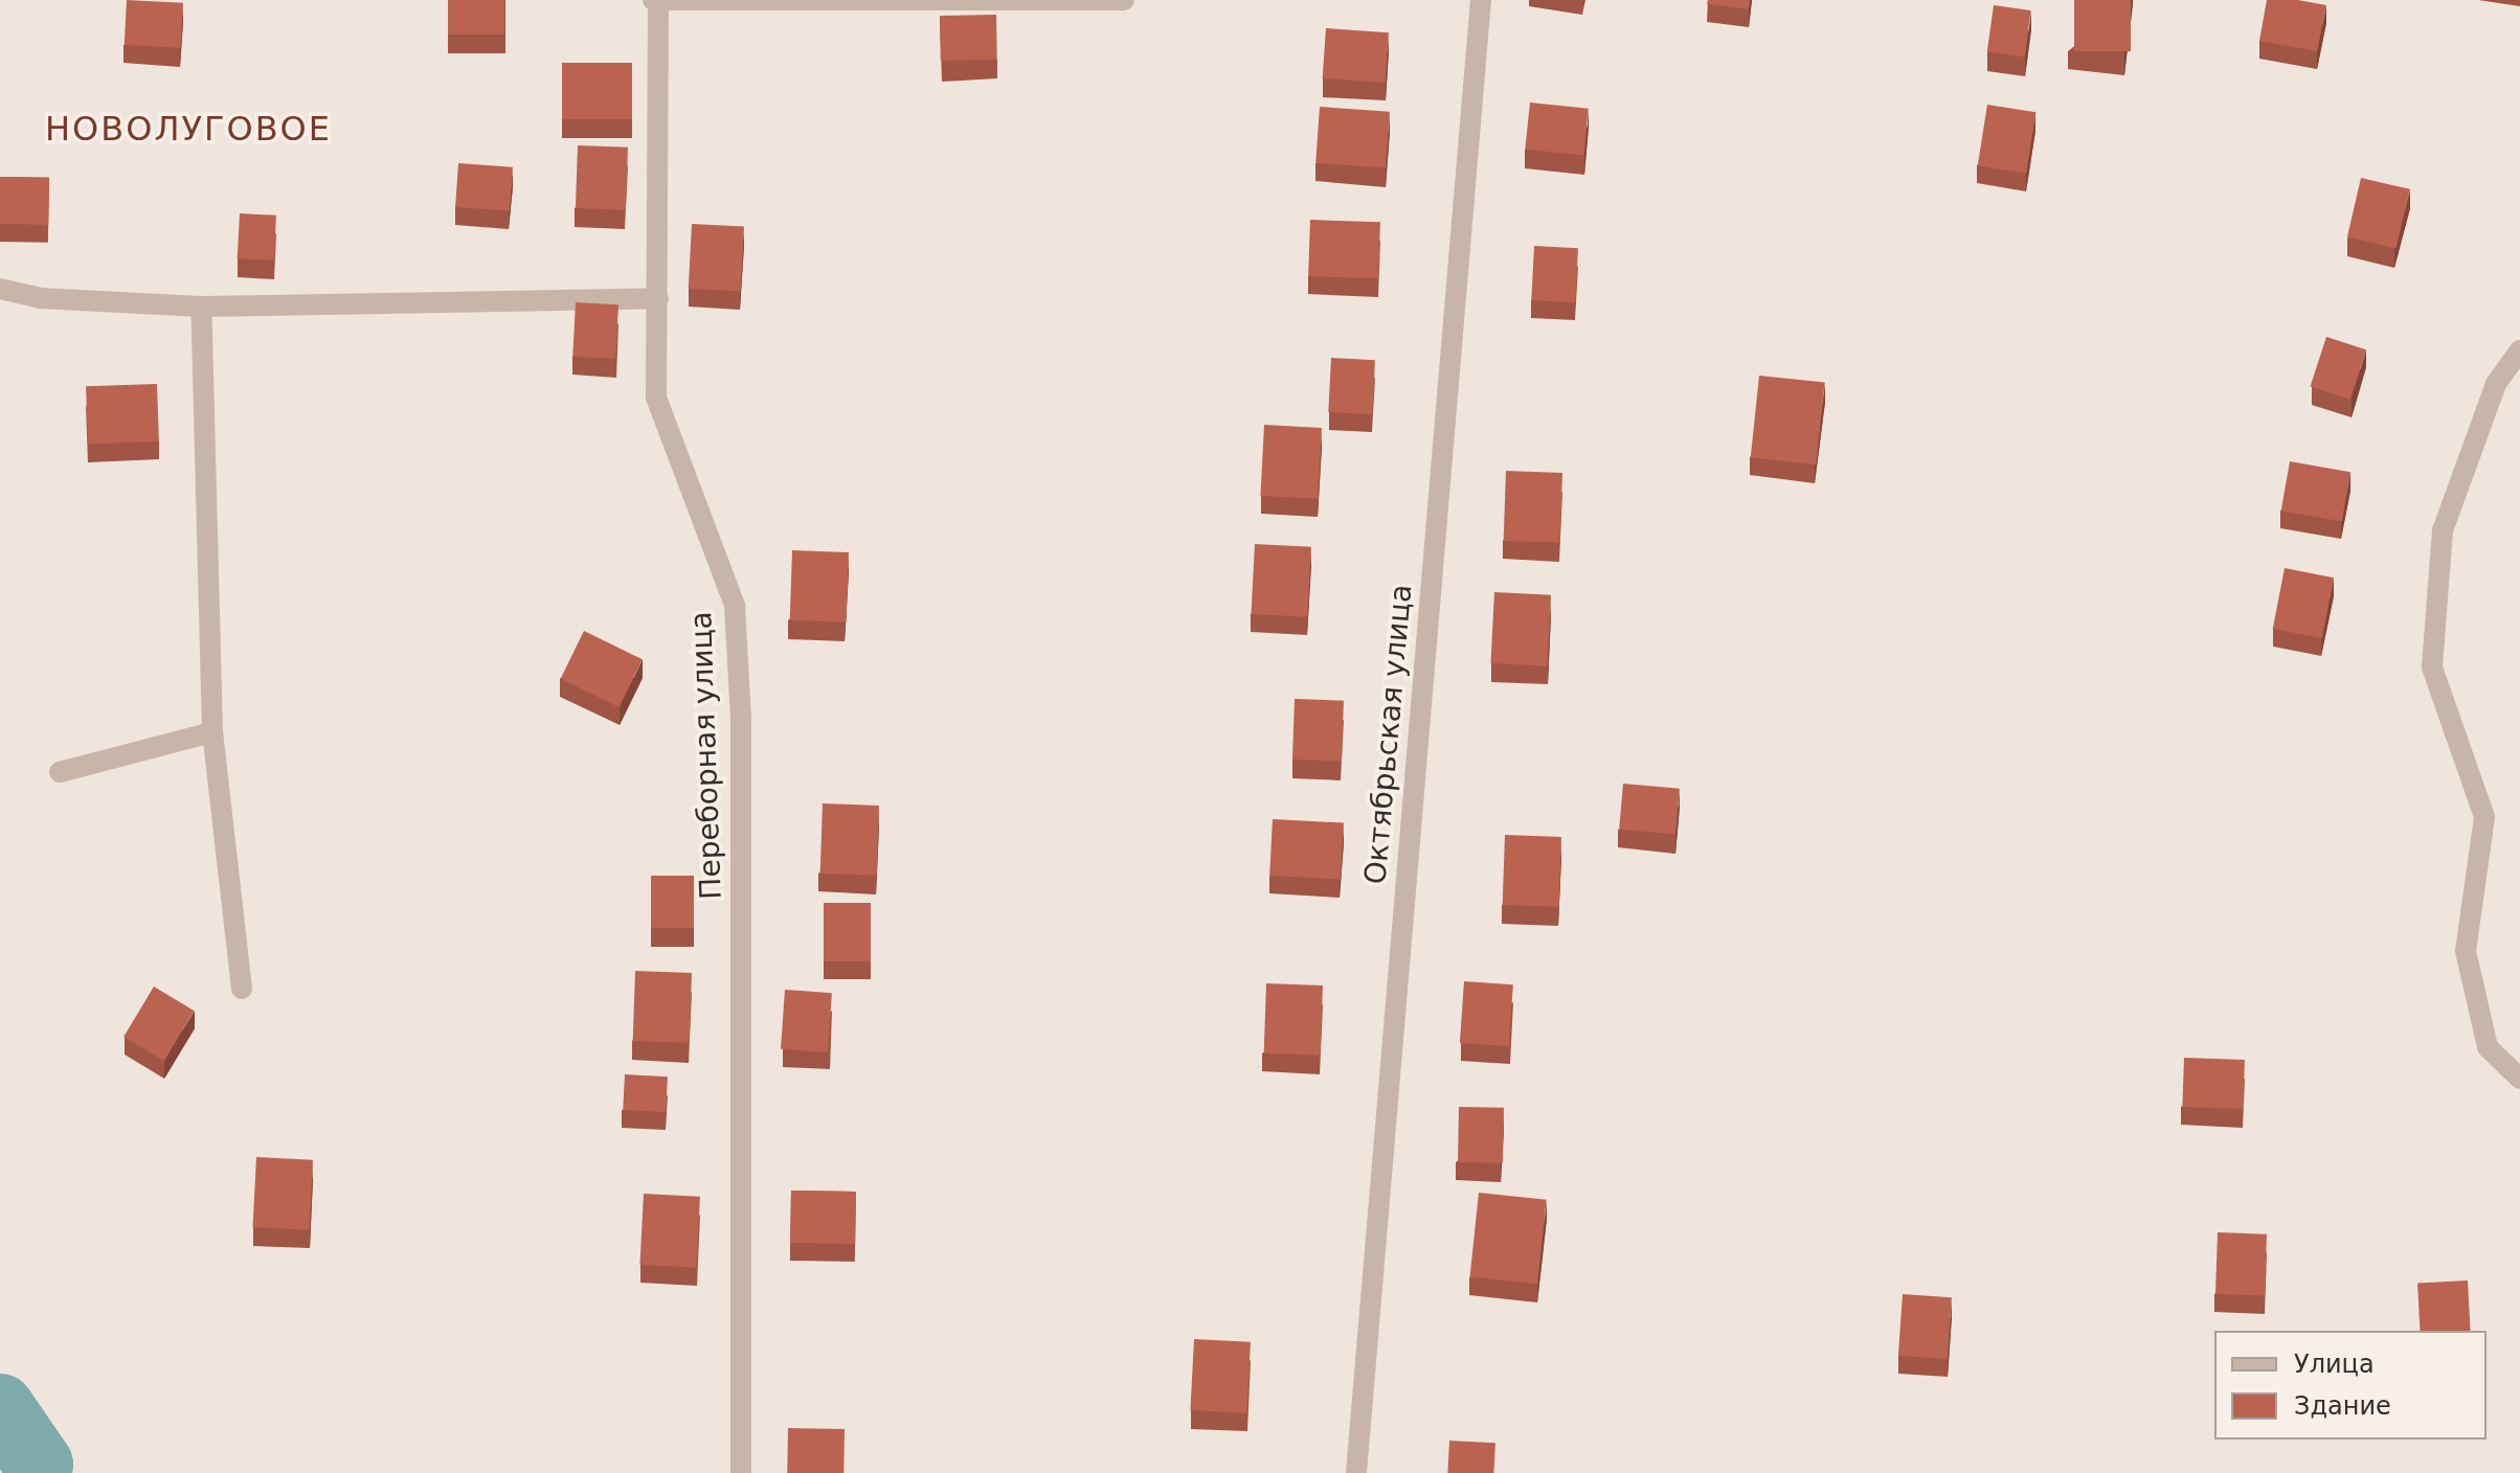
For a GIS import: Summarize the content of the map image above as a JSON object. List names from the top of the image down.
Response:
{
  "streets": {
    "street": ["Октябрьская улица", "Переборная улица"]
  },
  "districts": ["НОВОЛУГОВОЕ"],
  "legend": ["Улица", "Здание"]
}
